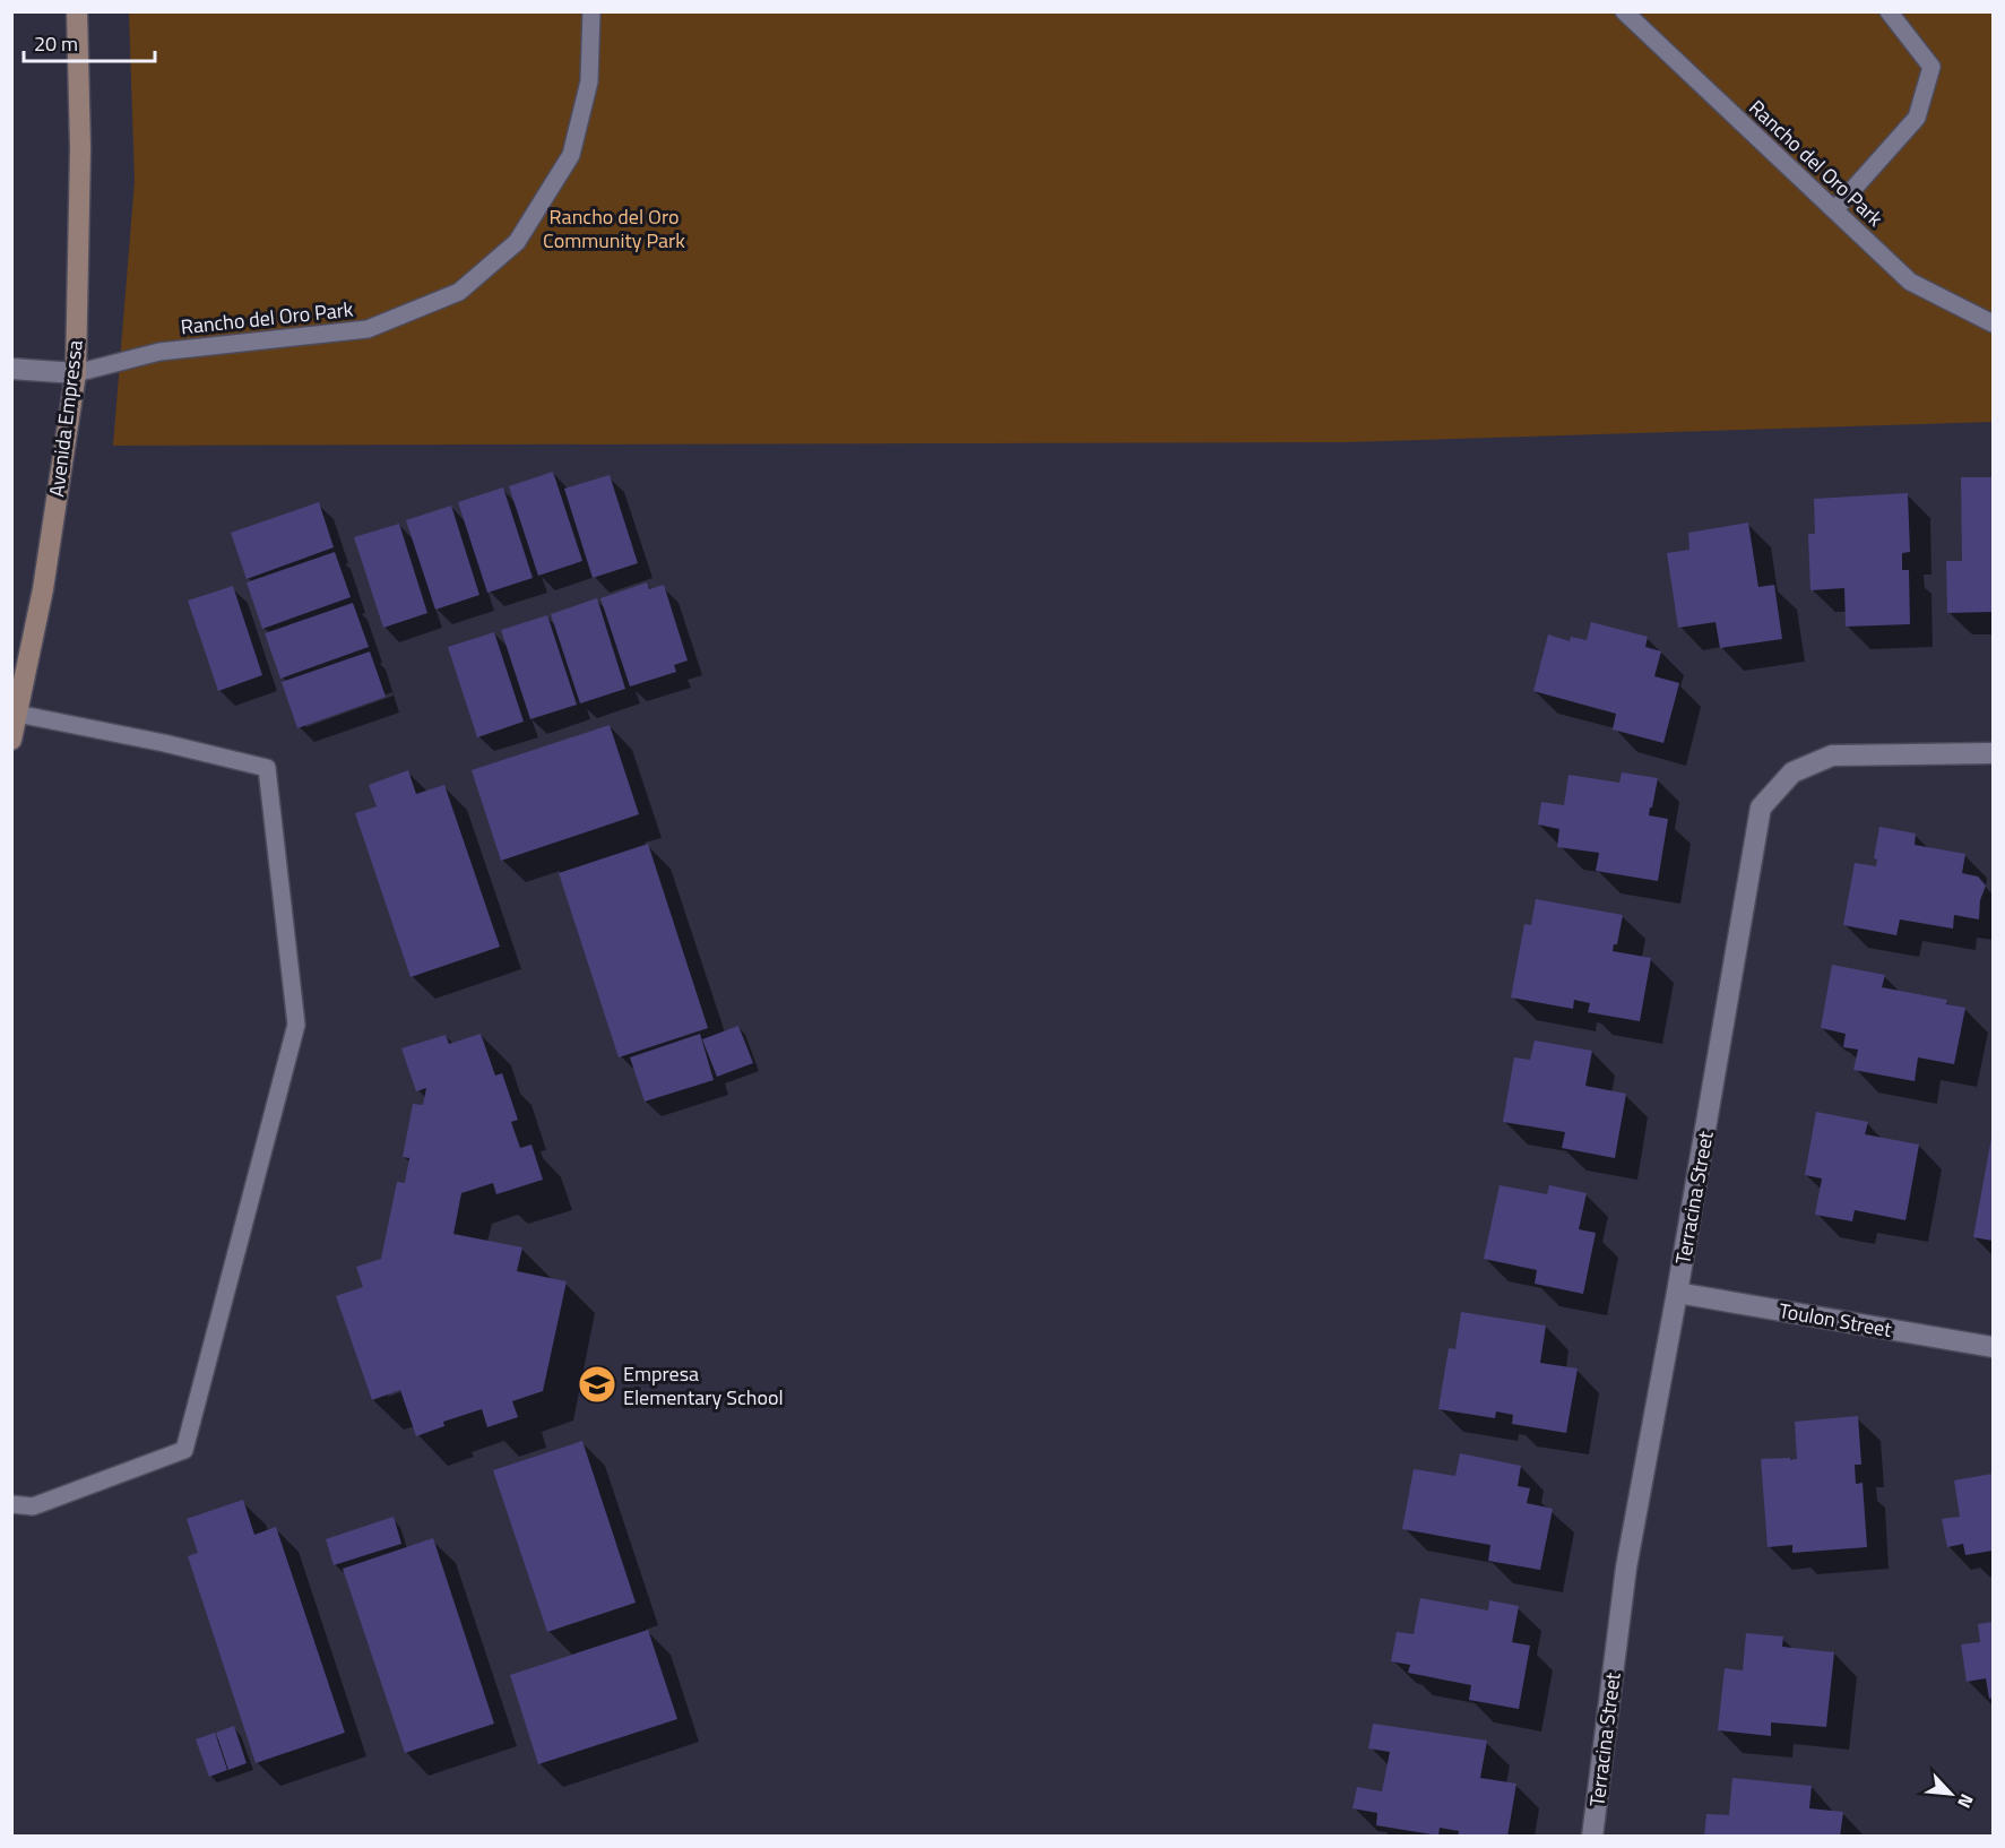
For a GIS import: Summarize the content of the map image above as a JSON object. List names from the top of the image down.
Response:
{
  "streets": {
    "street": ["Avenida Empressa", "Terracina Street", "Toulon Street"],
    "lane": ["Rancho del Oro Park"]
  },
  "crossings": [
    ["Rancho del Oro Park", "Avenida Empressa"],
    ["Terracina Street", "Toulon Street"]
  ],
  "parks": ["Rancho del Oro Community Park"],
  "places": {
    "school or university": ["Empresa Elementary School"]
  },
  "scale_bar": "20 m",
  "north": "bottom right"
}
